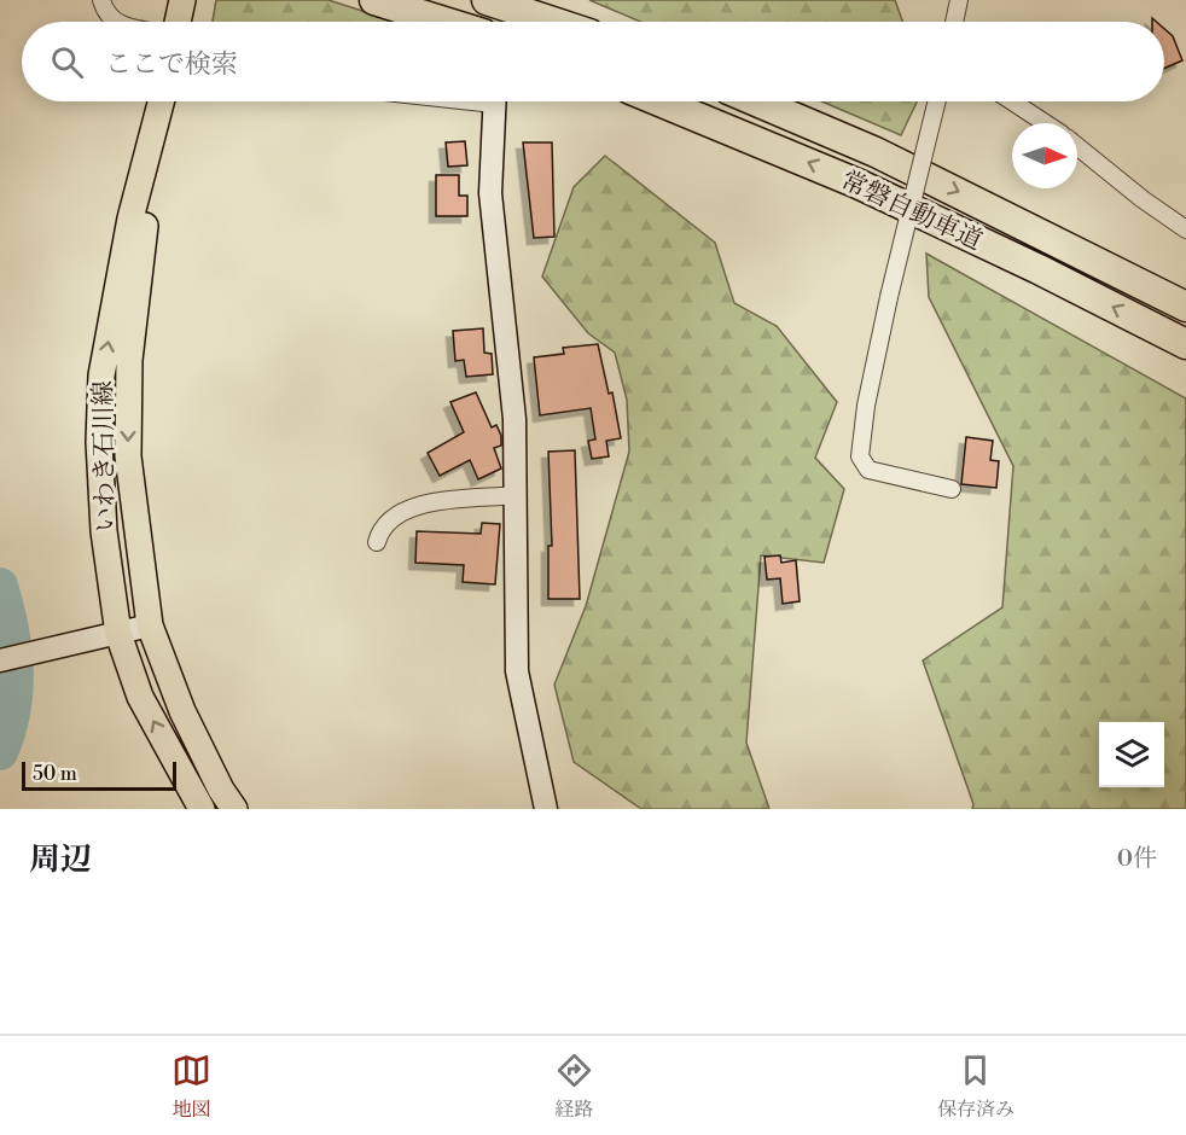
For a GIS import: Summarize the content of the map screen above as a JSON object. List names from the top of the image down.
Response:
{
  "streets": {
    "highway": ["常磐自動車道"],
    "main road": ["いわき石川線"]
  },
  "scale_bar": "50 m",
  "north": "right",
  "page": {
    "search": "ここで検索",
    "scale": "50 m",
    "heading": ["周辺", "0件"],
    "nav": ["地図", "経路", "保存済み"]
  }
}
